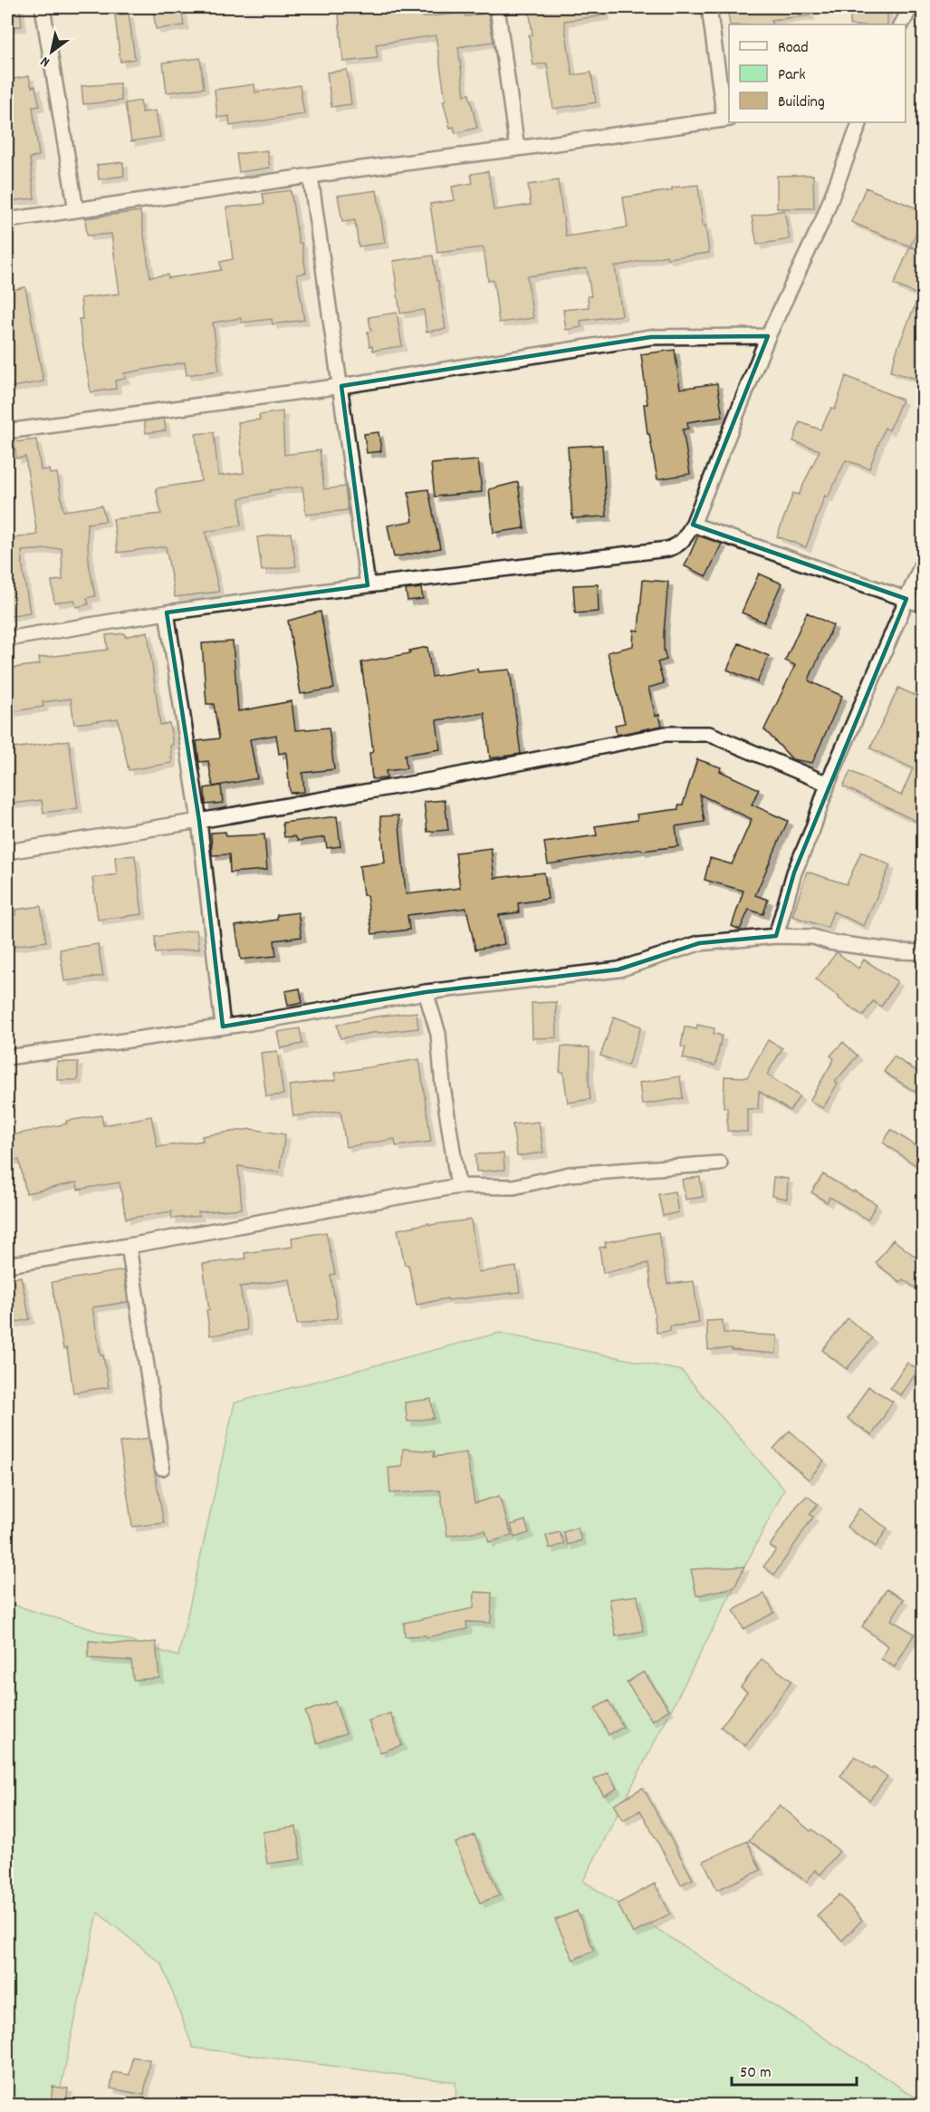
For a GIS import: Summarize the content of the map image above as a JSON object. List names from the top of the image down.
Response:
{
  "legend": ["Road", "Park", "Building"],
  "scale_bar": "50 m",
  "north": "bottom left"
}
